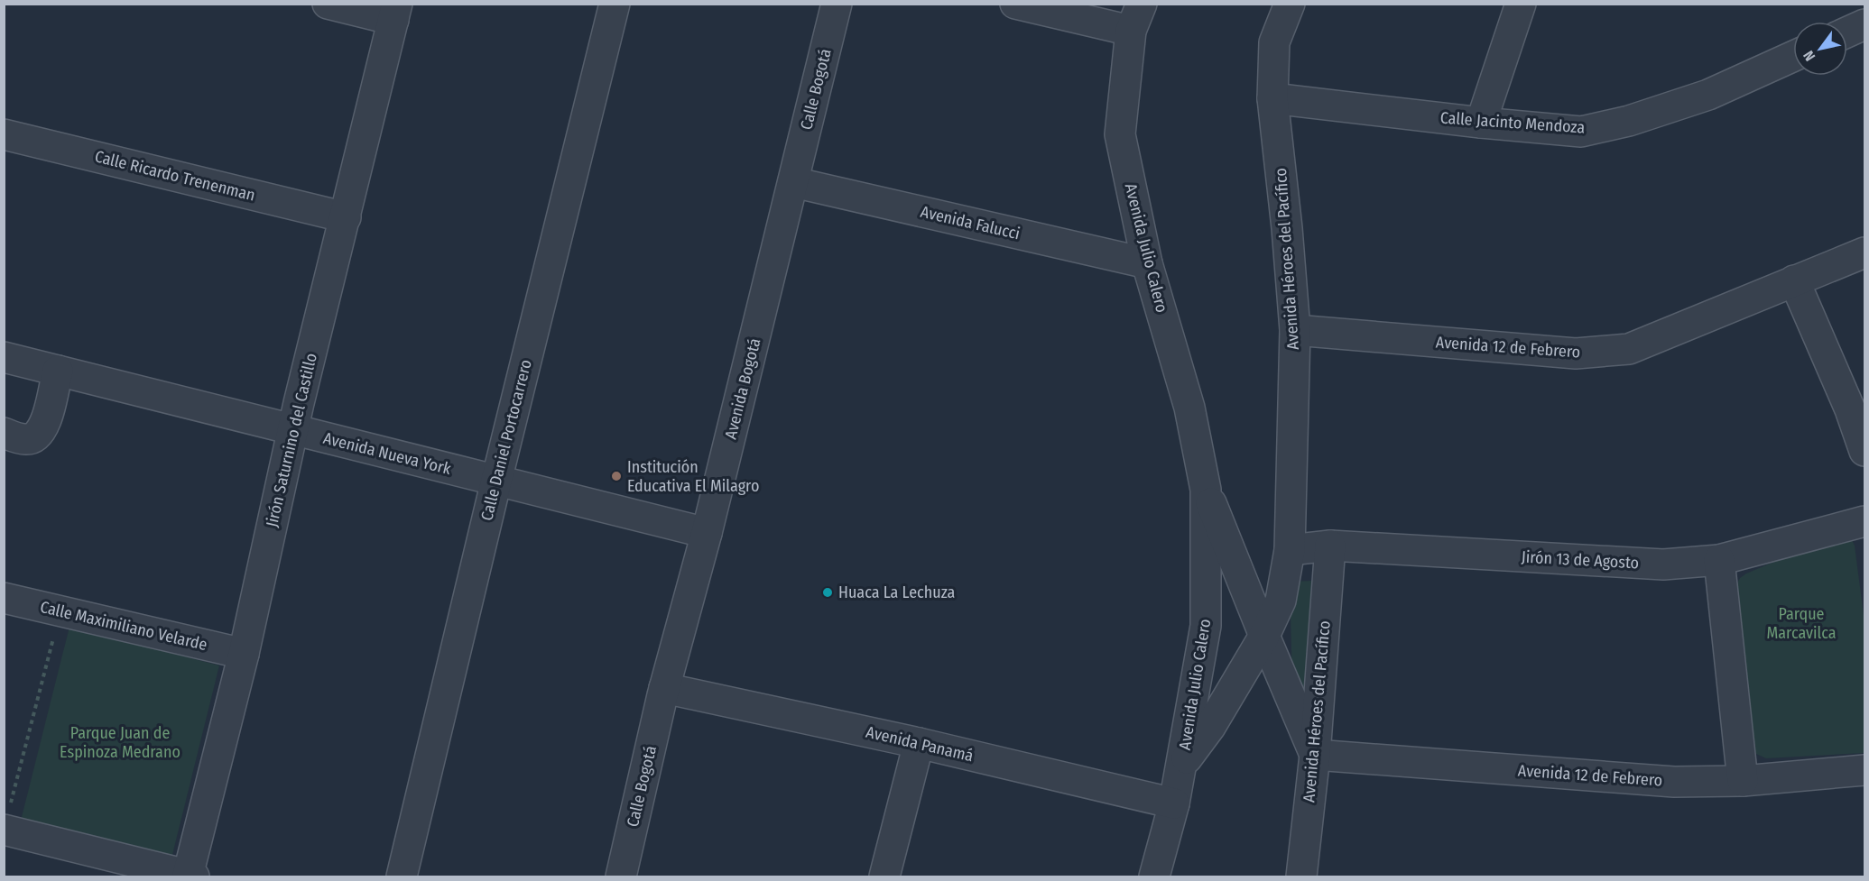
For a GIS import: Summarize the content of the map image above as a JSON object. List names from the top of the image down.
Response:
{
  "streets": {
    "street": [
      "Calle Bogotá",
      "Calle Jacinto Mendoza",
      "Calle Ricardo Trenenman",
      "Avenida Falucci",
      "Avenida Julio Calero",
      "Avenida Héroes del Pacífico",
      "Avenida 12 de Febrero",
      "Avenida Bogotá",
      "Jirón Saturnino del Castillo",
      "Calle Daniel Portocarrero",
      "Avenida Nueva York",
      "Jirón 13 de Agosto",
      "Calle Maximiliano Velarde",
      "Avenida Panamá"
    ]
  },
  "crossings": [
    ["Calle Bogotá", "Avenida Falucci"],
    ["Calle Bogotá", "Avenida Bogotá"],
    ["Calle Bogotá", "Avenida Panamá"],
    ["Calle Jacinto Mendoza", "Avenida Héroes del Pacífico"],
    ["Calle Ricardo Trenenman", "Jirón Saturnino del Castillo"],
    ["Avenida Falucci", "Avenida Julio Calero"],
    ["Avenida Falucci", "Avenida Bogotá"],
    ["Avenida Julio Calero", "Avenida Héroes del Pacífico"],
    ["Avenida Julio Calero", "Avenida 12 de Febrero"],
    ["Avenida Julio Calero", "Avenida Panamá"],
    ["Avenida Héroes del Pacífico", "Avenida 12 de Febrero"],
    ["Avenida Héroes del Pacífico", "Jirón 13 de Agosto"],
    ["Avenida Bogotá", "Avenida Nueva York"],
    ["Avenida Bogotá", "Avenida Panamá"],
    ["Jirón Saturnino del Castillo", "Avenida Nueva York"],
    ["Jirón Saturnino del Castillo", "Calle Maximiliano Velarde"],
    ["Calle Daniel Portocarrero", "Avenida Nueva York"]
  ],
  "parks": ["Parque Marcavilca", "Parque Juan de Espinoza Medrano"],
  "places": ["Institución Educativa El Milagro", "Huaca La Lechuza"],
  "north": "bottom left"
}
